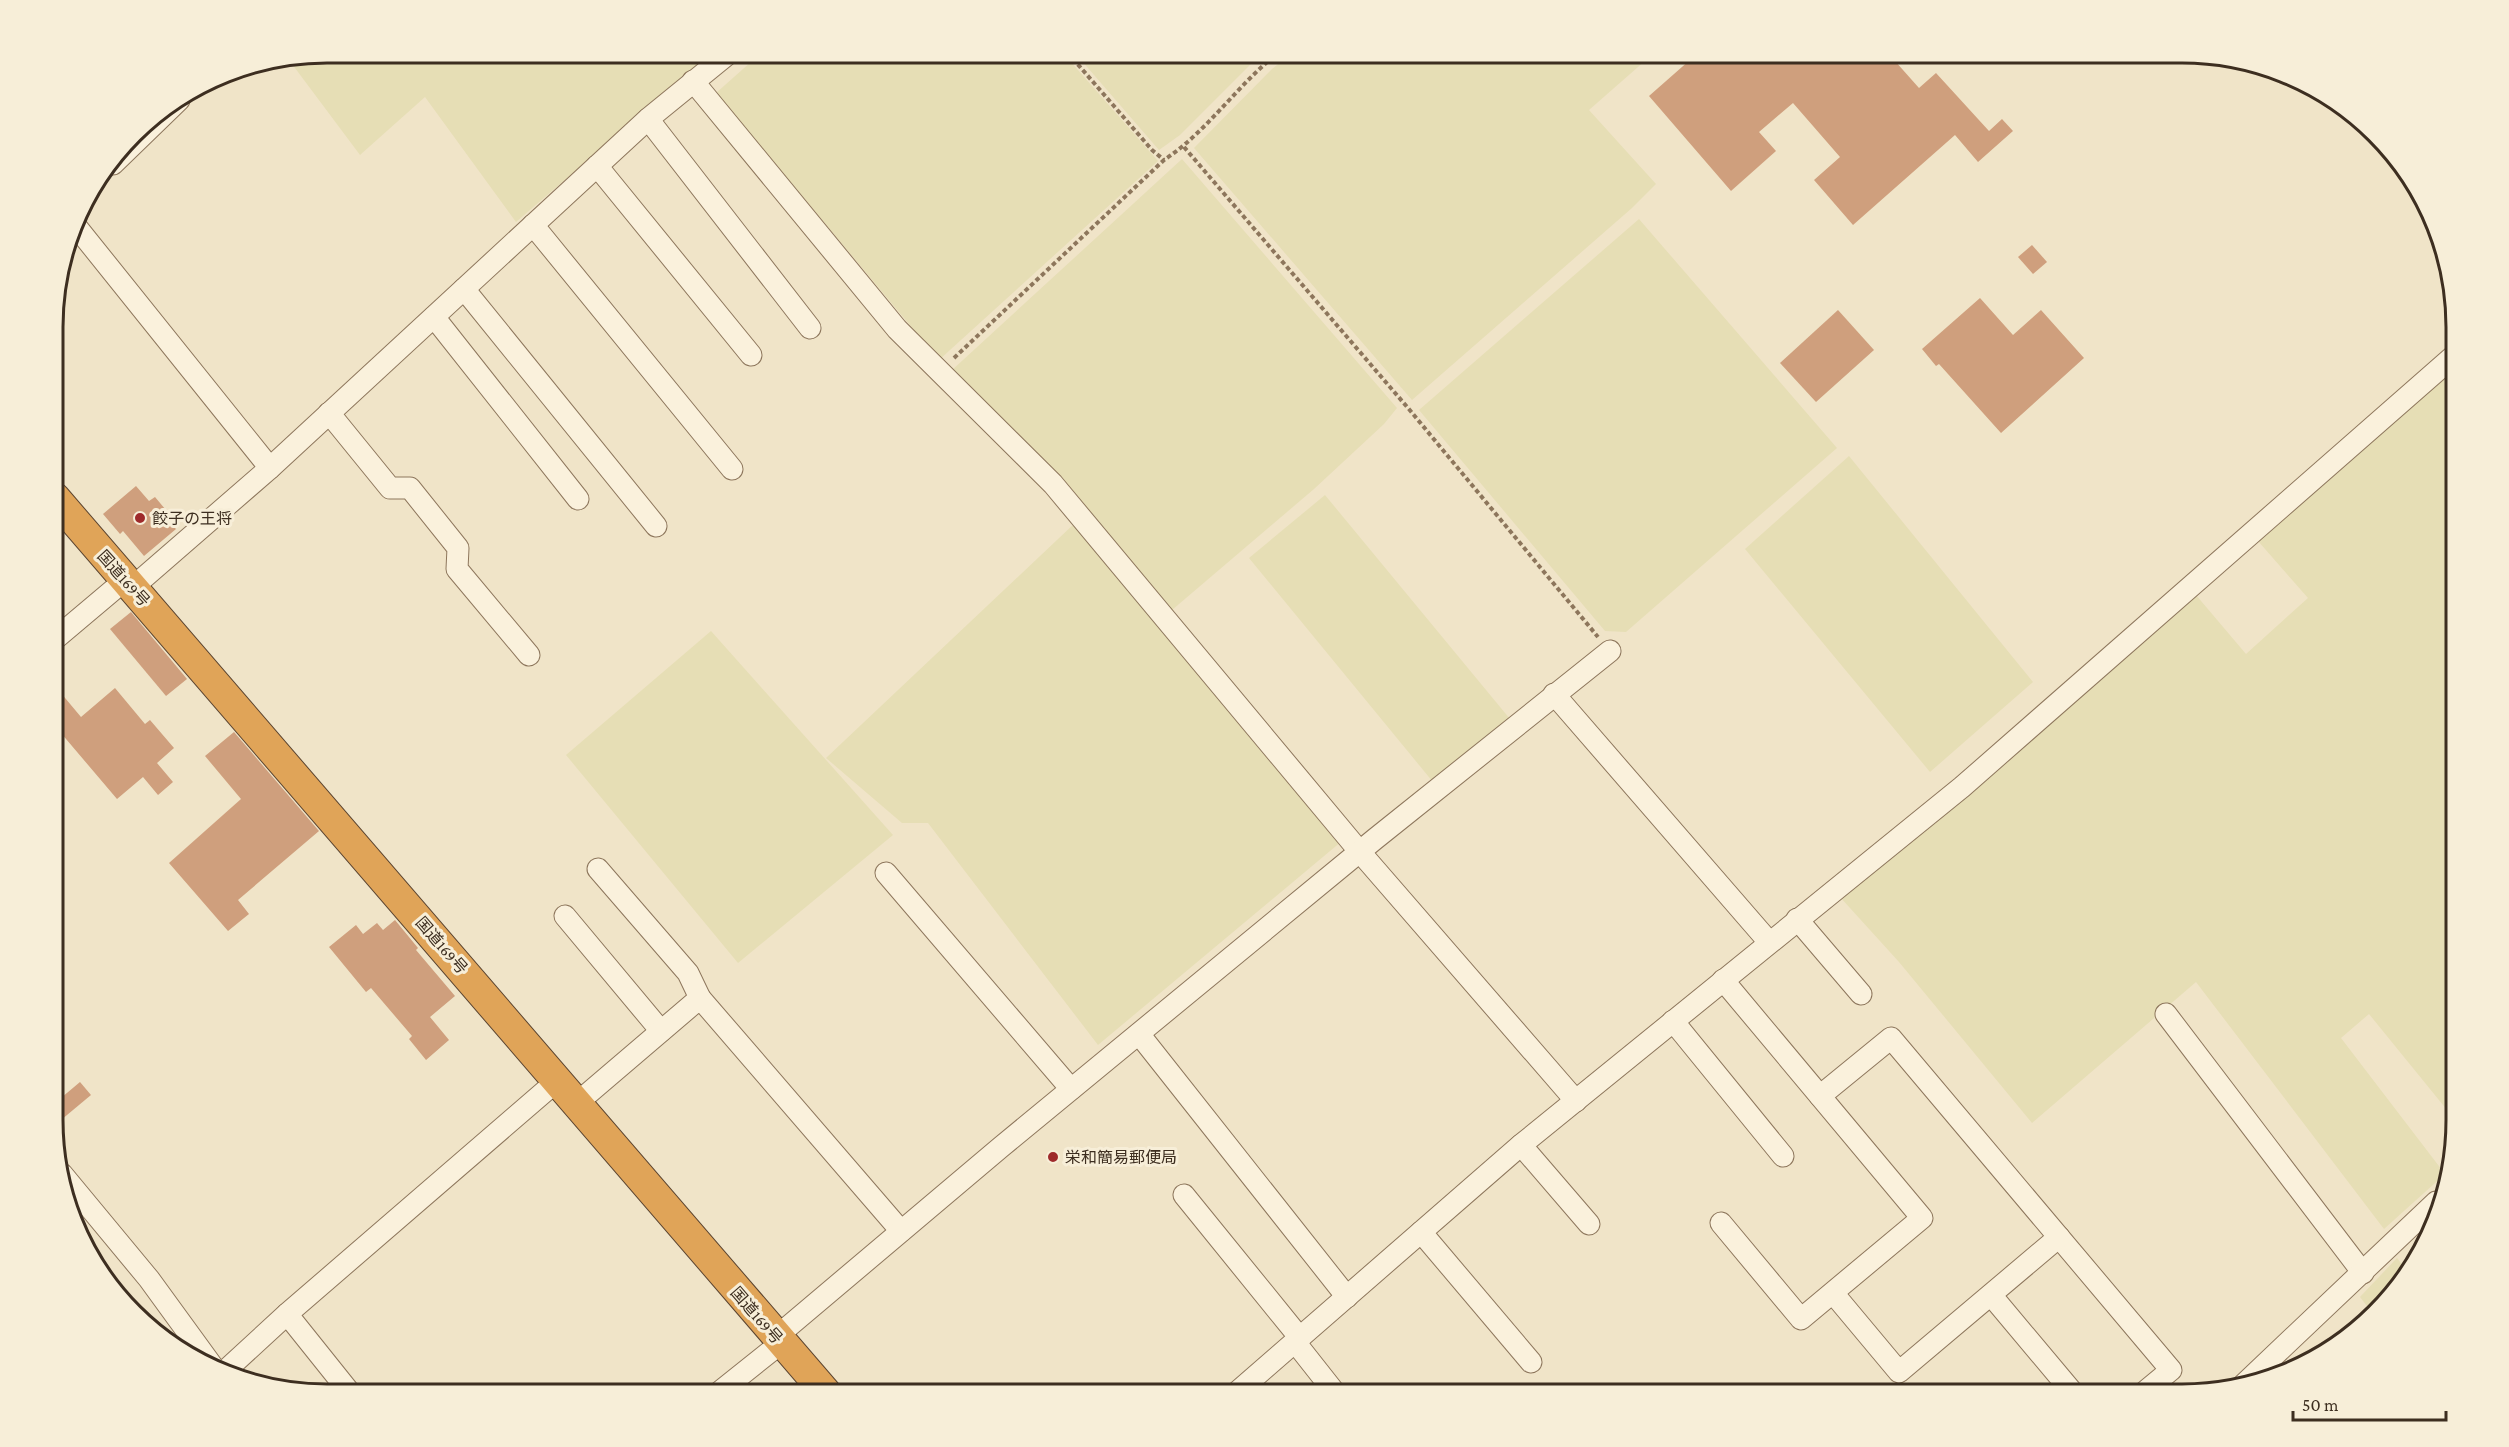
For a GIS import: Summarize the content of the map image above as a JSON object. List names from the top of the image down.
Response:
{
  "streets": {
    "highway": ["国道169号"]
  },
  "places": ["餃子の王将", "栄和簡易郵便局"],
  "scale_bar": "50 m"
}
